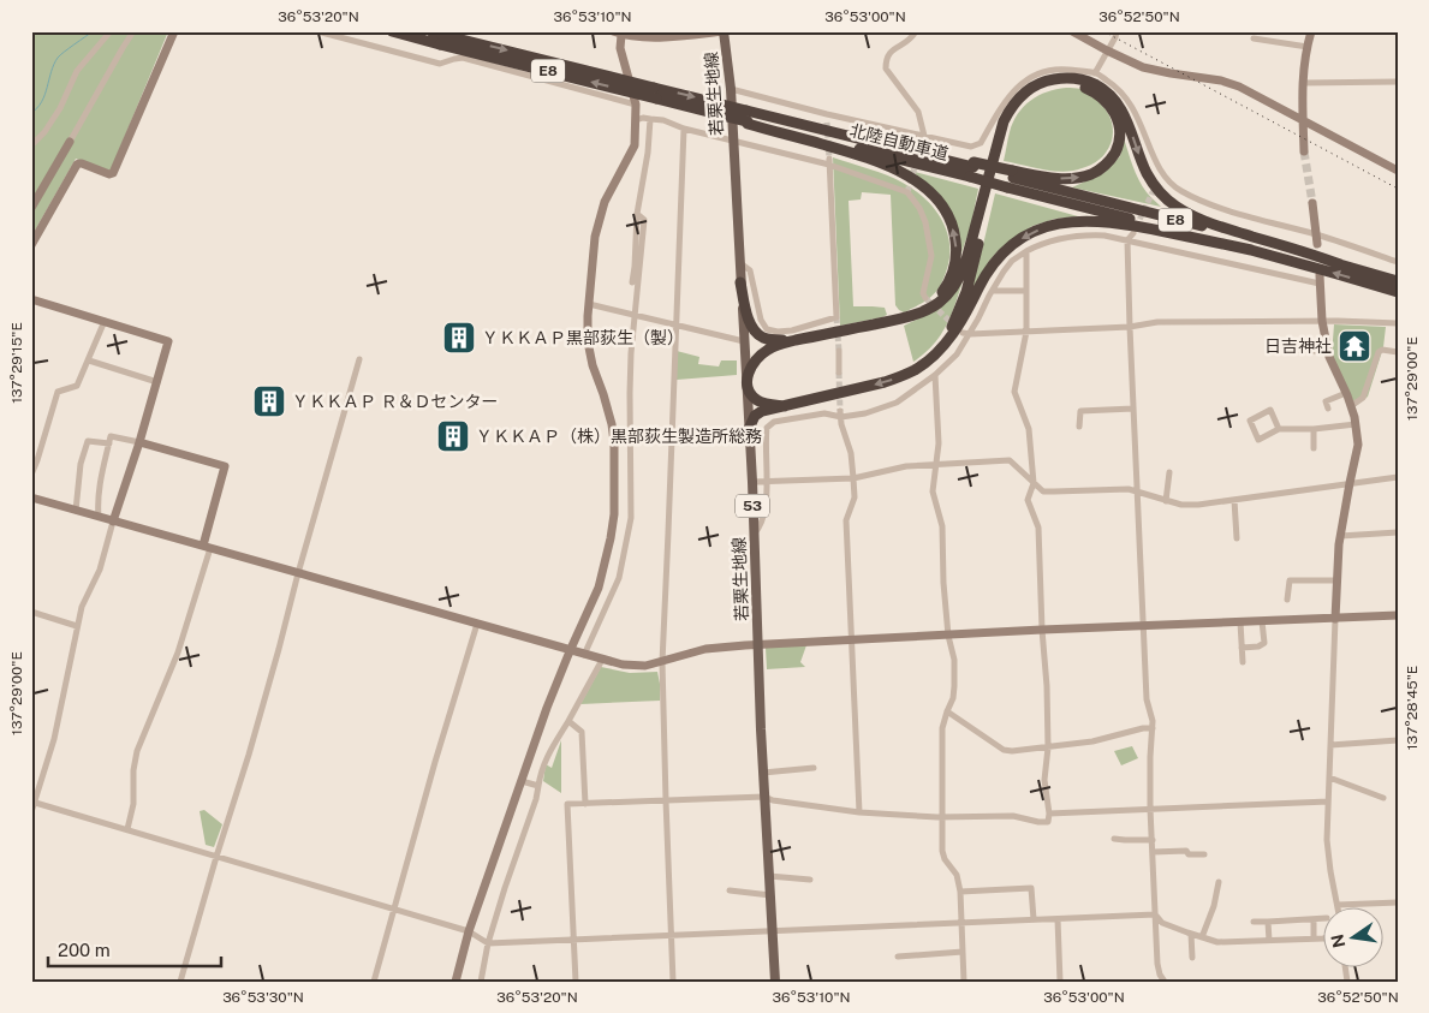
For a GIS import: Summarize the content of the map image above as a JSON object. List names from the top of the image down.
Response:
{
  "streets": {
    "highway": ["E8", "北陸自動車道"],
    "main road": ["若栗生地線", "53"]
  },
  "places": {
    "building": ["ＹＫＫＡＰ黒部荻生（製）", "ＹＫＫＡＰ Ｒ＆Ｄセンター", "ＹＫＫＡＰ（株）黒部荻生製造所総務"],
    "temple": ["日吉神社"]
  },
  "scale_bar": "200 m",
  "north": "left",
  "coordinates": [
    "36°53'20\"N",
    "36°53'10\"N",
    "36°53'00\"N",
    "36°52'50\"N",
    "137°29'15\"E",
    "137°29'00\"E",
    "137°28'45\"E",
    "36°53'30\"N"
  ]
}
